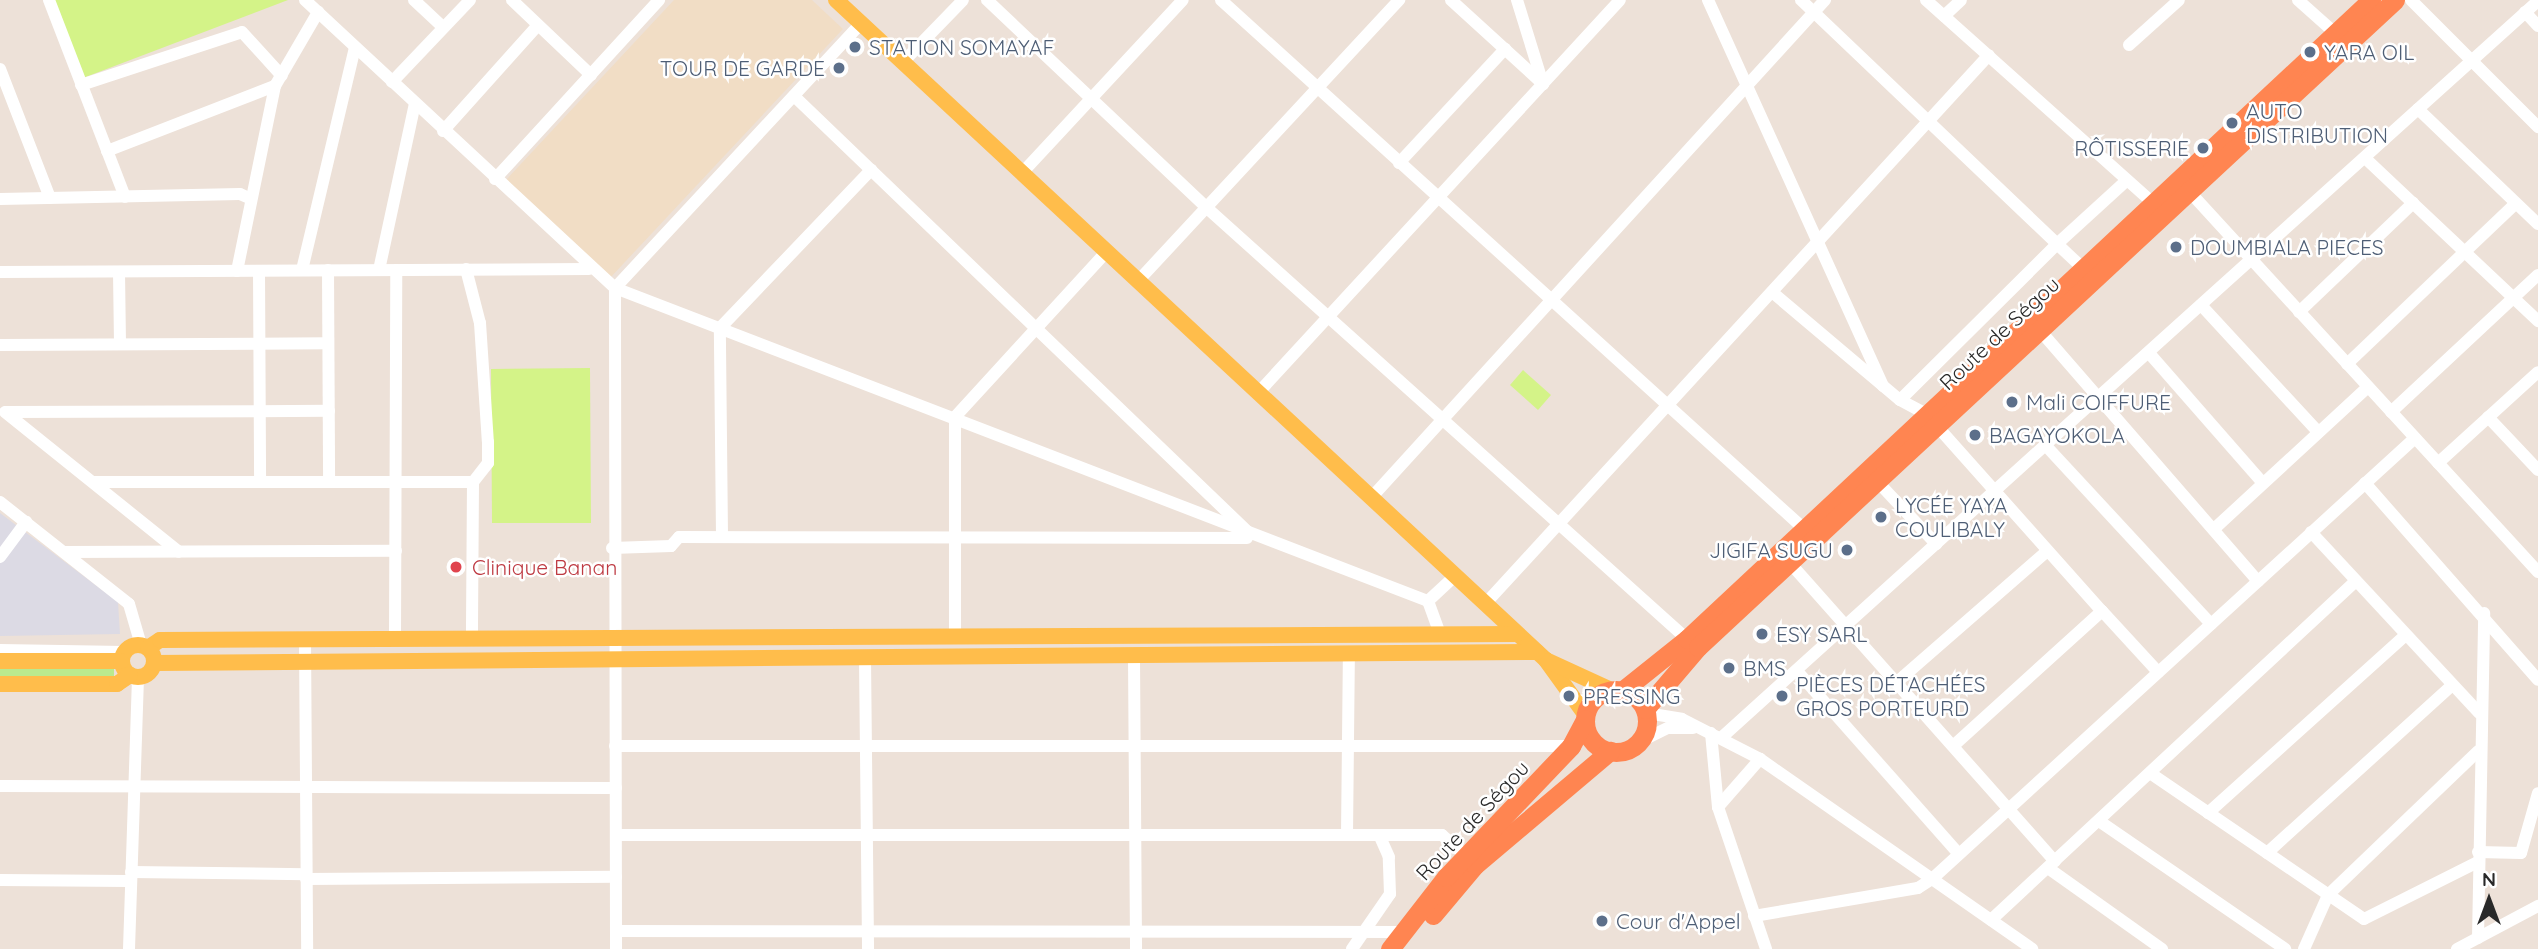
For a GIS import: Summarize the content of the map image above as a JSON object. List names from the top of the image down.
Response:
{
  "streets": {
    "highway": ["Route de Ségou"]
  },
  "places": [
    "STATION SOMAYAF",
    "YARA OIL",
    "TOUR DE GARDE",
    "AUTO DISTRIBUTION",
    "RÔTISSERIE",
    "DOUMBIALA PIECES",
    "Mali COIFFURE",
    "BAGAYOKOLA",
    "LYCÉE YAYA COULIBALY",
    "JIGIFA SUGU",
    "Clinique Banan",
    "ESY SARL",
    "BMS",
    "PRESSING",
    "PIÈCES DÉTACHÉES GROS PORTEURD",
    "Cour d'Appel"
  ],
  "north": "top"
}
